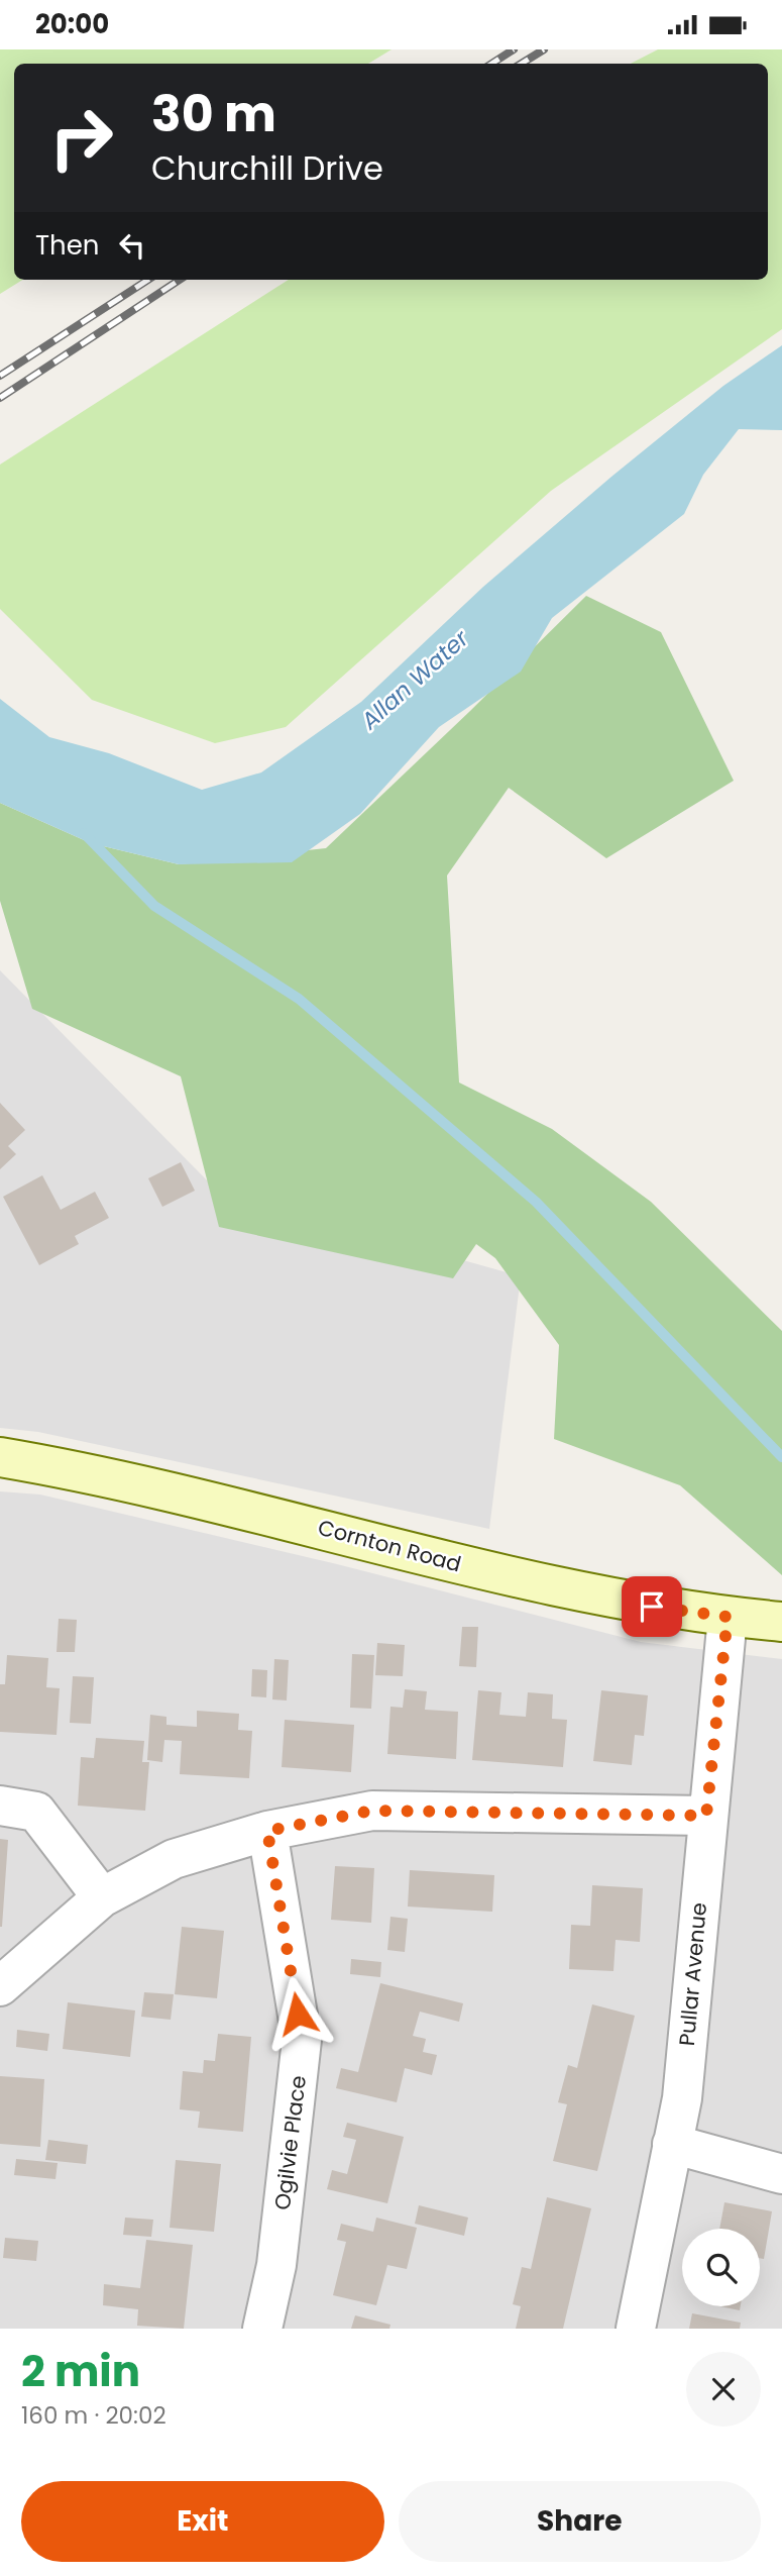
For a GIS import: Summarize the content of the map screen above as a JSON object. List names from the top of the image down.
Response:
{
  "streets": {
    "main road": ["Cornton Road"],
    "street": ["Pullar Avenue", "Ogilvie Place"]
  },
  "crossings": [
    ["Cornton Road", "Pullar Avenue"]
  ],
  "water": ["Allan Water"],
  "page": {
    "status": "20:00",
    "turn": ["30 m", "Churchill Drive"],
    "then": "Then",
    "heading": ["2 min", "160 m · 20:02"],
    "buttons": ["Exit", "Share"]
  }
}
